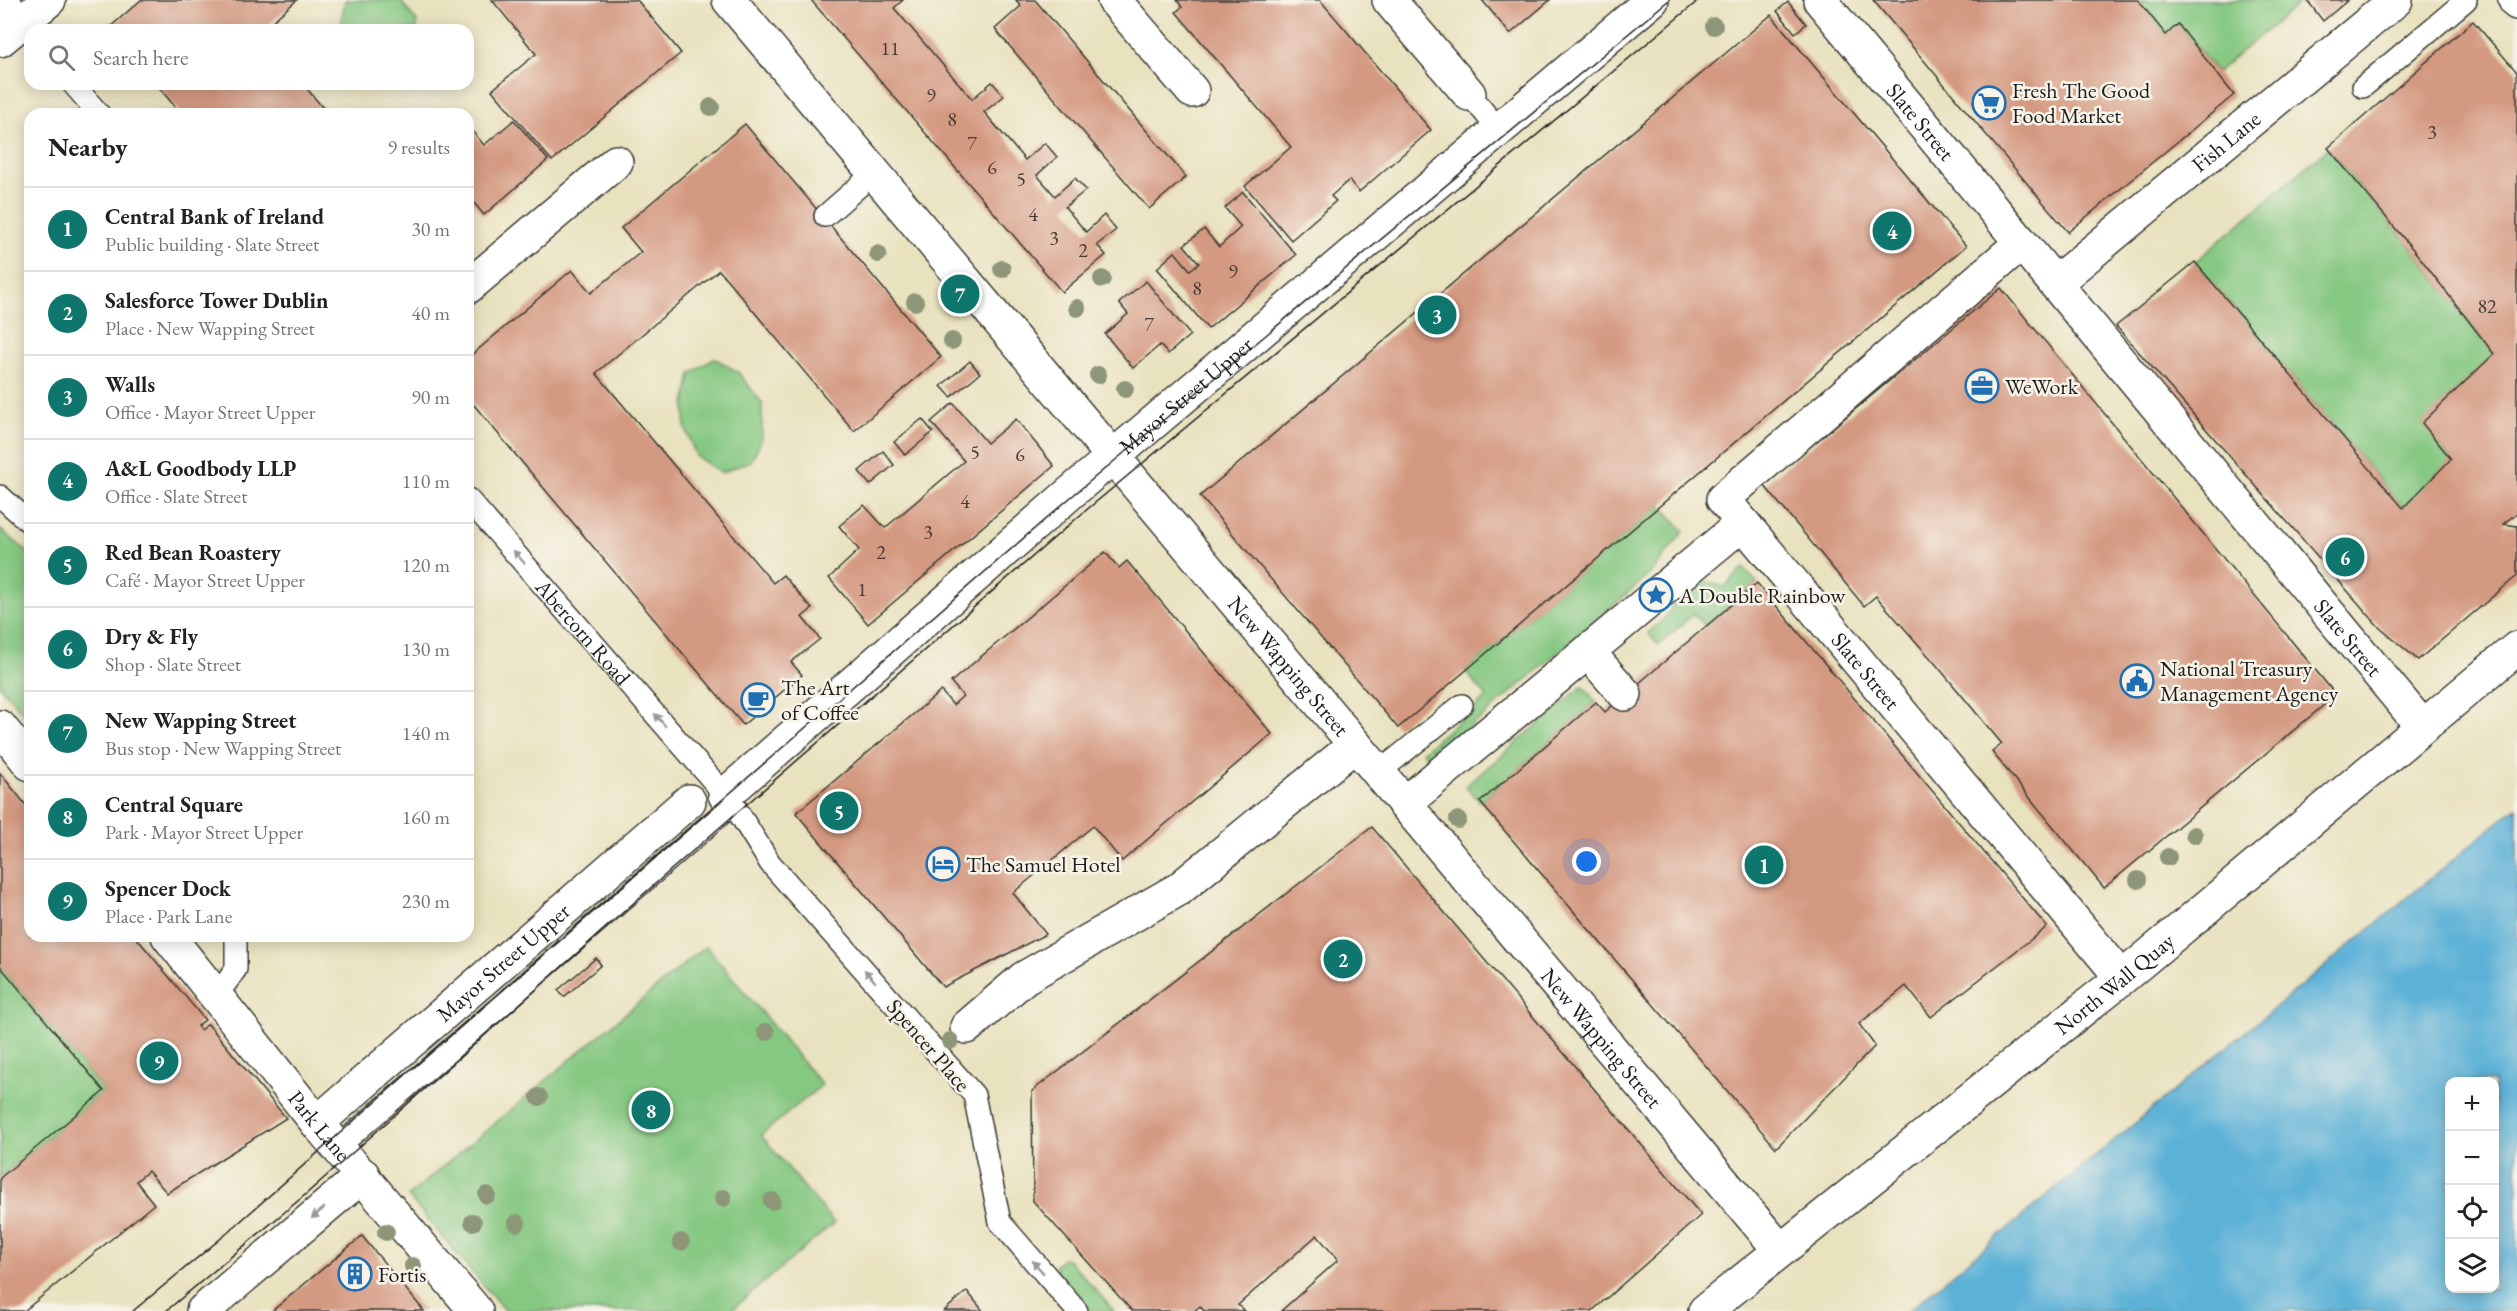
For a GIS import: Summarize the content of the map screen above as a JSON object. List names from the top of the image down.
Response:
{
  "streets": {
    "street": [
      "Slate Street",
      "Fish Lane",
      "Mayor Street Upper",
      "New Wapping Street",
      "North Wall Quay",
      "Park Lane"
    ],
    "lane": ["Abercorn Road", "Spencer Place"]
  },
  "crossings": [
    ["Slate Street", "Fish Lane"],
    ["Slate Street", "North Wall Quay"],
    ["Mayor Street Upper", "Abercorn Road"],
    ["Mayor Street Upper", "New Wapping Street"],
    ["Mayor Street Upper", "Spencer Place"],
    ["Mayor Street Upper", "Park Lane"],
    ["Abercorn Road", "Spencer Place"],
    ["New Wapping Street", "North Wall Quay"]
  ],
  "one_way": ["Abercorn Road", "Spencer Place"],
  "places": {
    "supermarket": ["Fresh The Good Food Market"],
    "office": ["WeWork"],
    "place": ["A Double Rainbow"],
    "public building": ["National Treasury Management Agency"],
    "cafe": ["The Art of Coffee"],
    "hotel": ["The Samuel Hotel"],
    "building": ["Fortis"]
  },
  "house_numbers": [
    "11",
    "9",
    "8",
    "3",
    "7",
    "6",
    "5",
    "4",
    "3",
    "2",
    "9",
    "8",
    "82",
    "7",
    "5",
    "6",
    "4",
    "3",
    "2",
    "1"
  ],
  "page": {
    "search": "Search here",
    "heading": ["Nearby", "9 results"],
    "list": [
      {
        "mark": "1",
        "name": "Central Bank of Ireland",
        "note": "Public building · Slate Street",
        "value": "30 m"
      },
      {
        "mark": "2",
        "name": "Salesforce Tower Dublin",
        "note": "Place · New Wapping Street",
        "value": "40 m"
      },
      {
        "mark": "3",
        "name": "Walls",
        "note": "Office · Mayor Street Upper",
        "value": "90 m"
      },
      {
        "mark": "4",
        "name": "A&L Goodbody LLP",
        "note": "Office · Slate Street",
        "value": "110 m"
      },
      {
        "mark": "5",
        "name": "Red Bean Roastery",
        "note": "Café · Mayor Street Upper",
        "value": "120 m"
      },
      {
        "mark": "6",
        "name": "Dry & Fly",
        "note": "Shop · Slate Street",
        "value": "130 m"
      },
      {
        "mark": "7",
        "name": "New Wapping Street",
        "note": "Bus stop · New Wapping Street",
        "value": "140 m"
      },
      {
        "mark": "8",
        "name": "Central Square",
        "note": "Park · Mayor Street Upper",
        "value": "160 m"
      },
      {
        "mark": "9",
        "name": "Spencer Dock",
        "note": "Place · Park Lane",
        "value": "230 m"
      }
    ],
    "pins": [
      "4",
      "7",
      "3",
      "6",
      "5",
      "1",
      "2",
      "9",
      "8"
    ],
    "map_buttons": ["+", "−"]
  }
}
